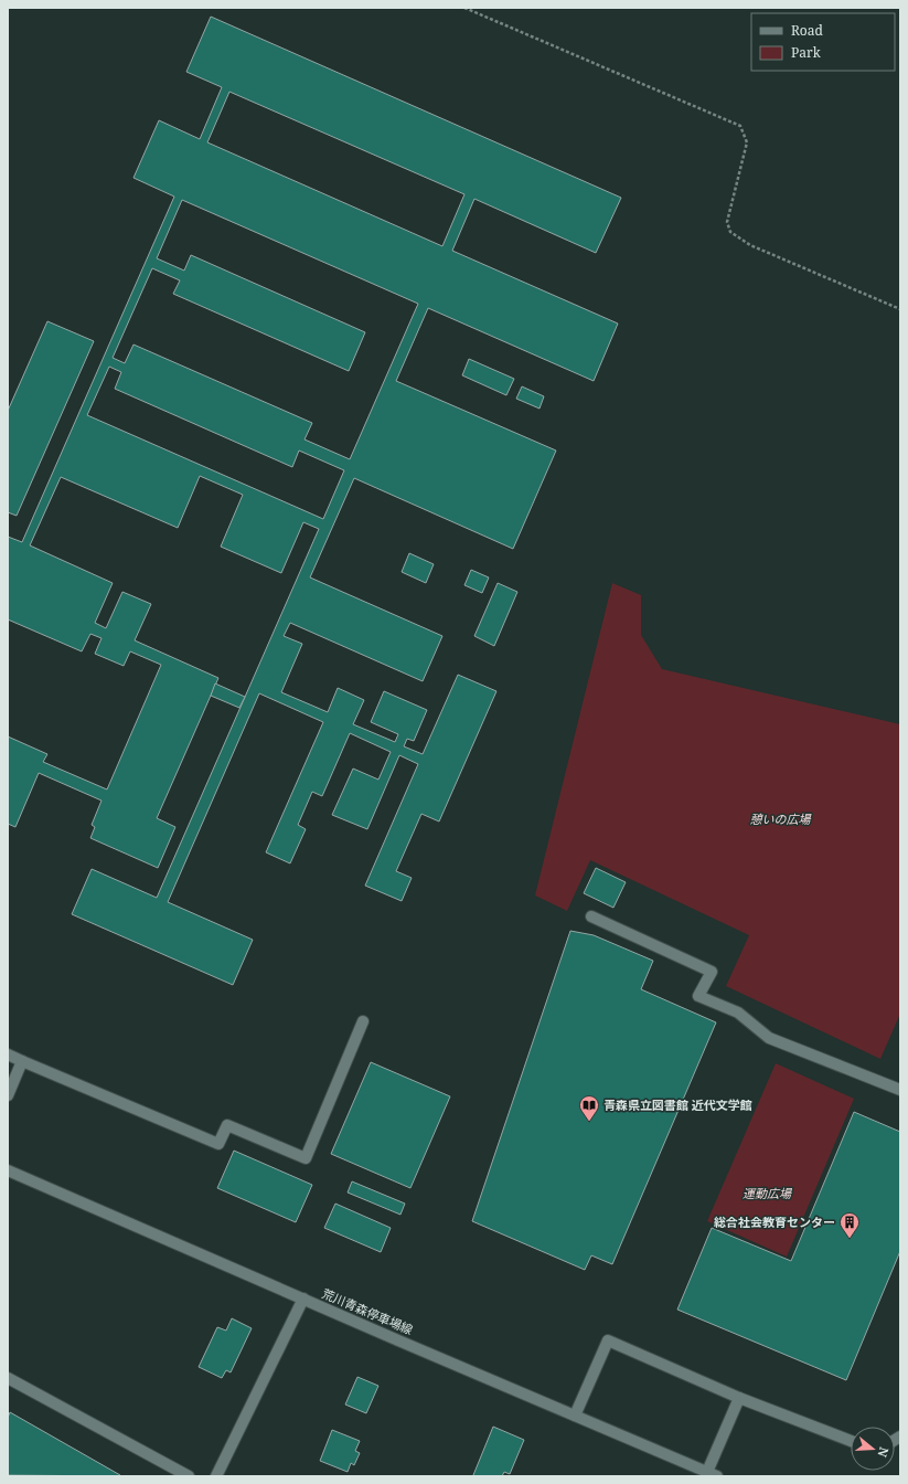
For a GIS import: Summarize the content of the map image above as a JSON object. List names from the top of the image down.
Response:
{
  "streets": {
    "main road": ["荒川青森停車場線"]
  },
  "parks": ["憩いの広場", "運動広場"],
  "places": {
    "library": ["青森県立図書館 近代文学館"],
    "building": ["総合社会教育センター"]
  },
  "legend": ["Road", "Park"],
  "north": "right"
}
